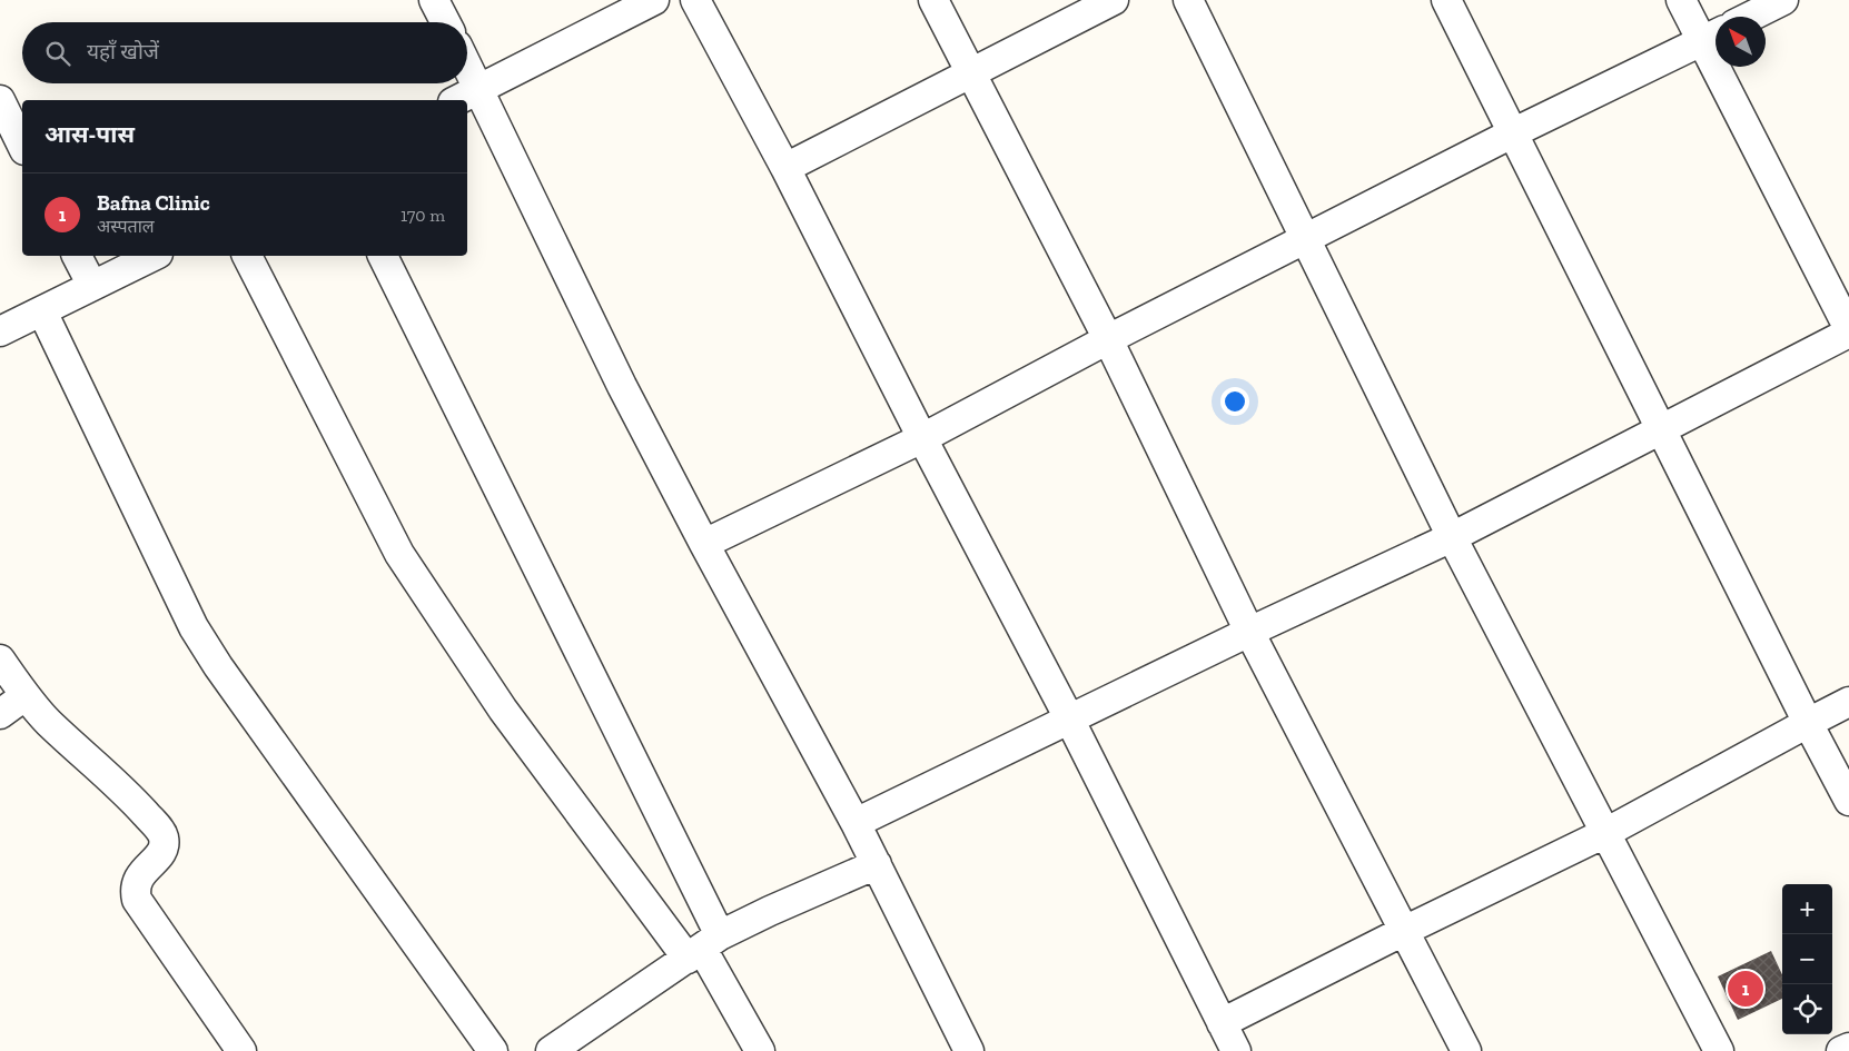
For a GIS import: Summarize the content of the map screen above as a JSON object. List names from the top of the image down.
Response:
{
  "north": "top left",
  "page": {
    "search": "यहाँ खोजें",
    "heading": "आस-पास",
    "list": [
      {
        "mark": "1",
        "name": "Bafna Clinic",
        "note": "अस्पताल",
        "value": "170 m"
      }
    ],
    "map_buttons": ["+", "−"],
    "pins": "1"
  }
}
